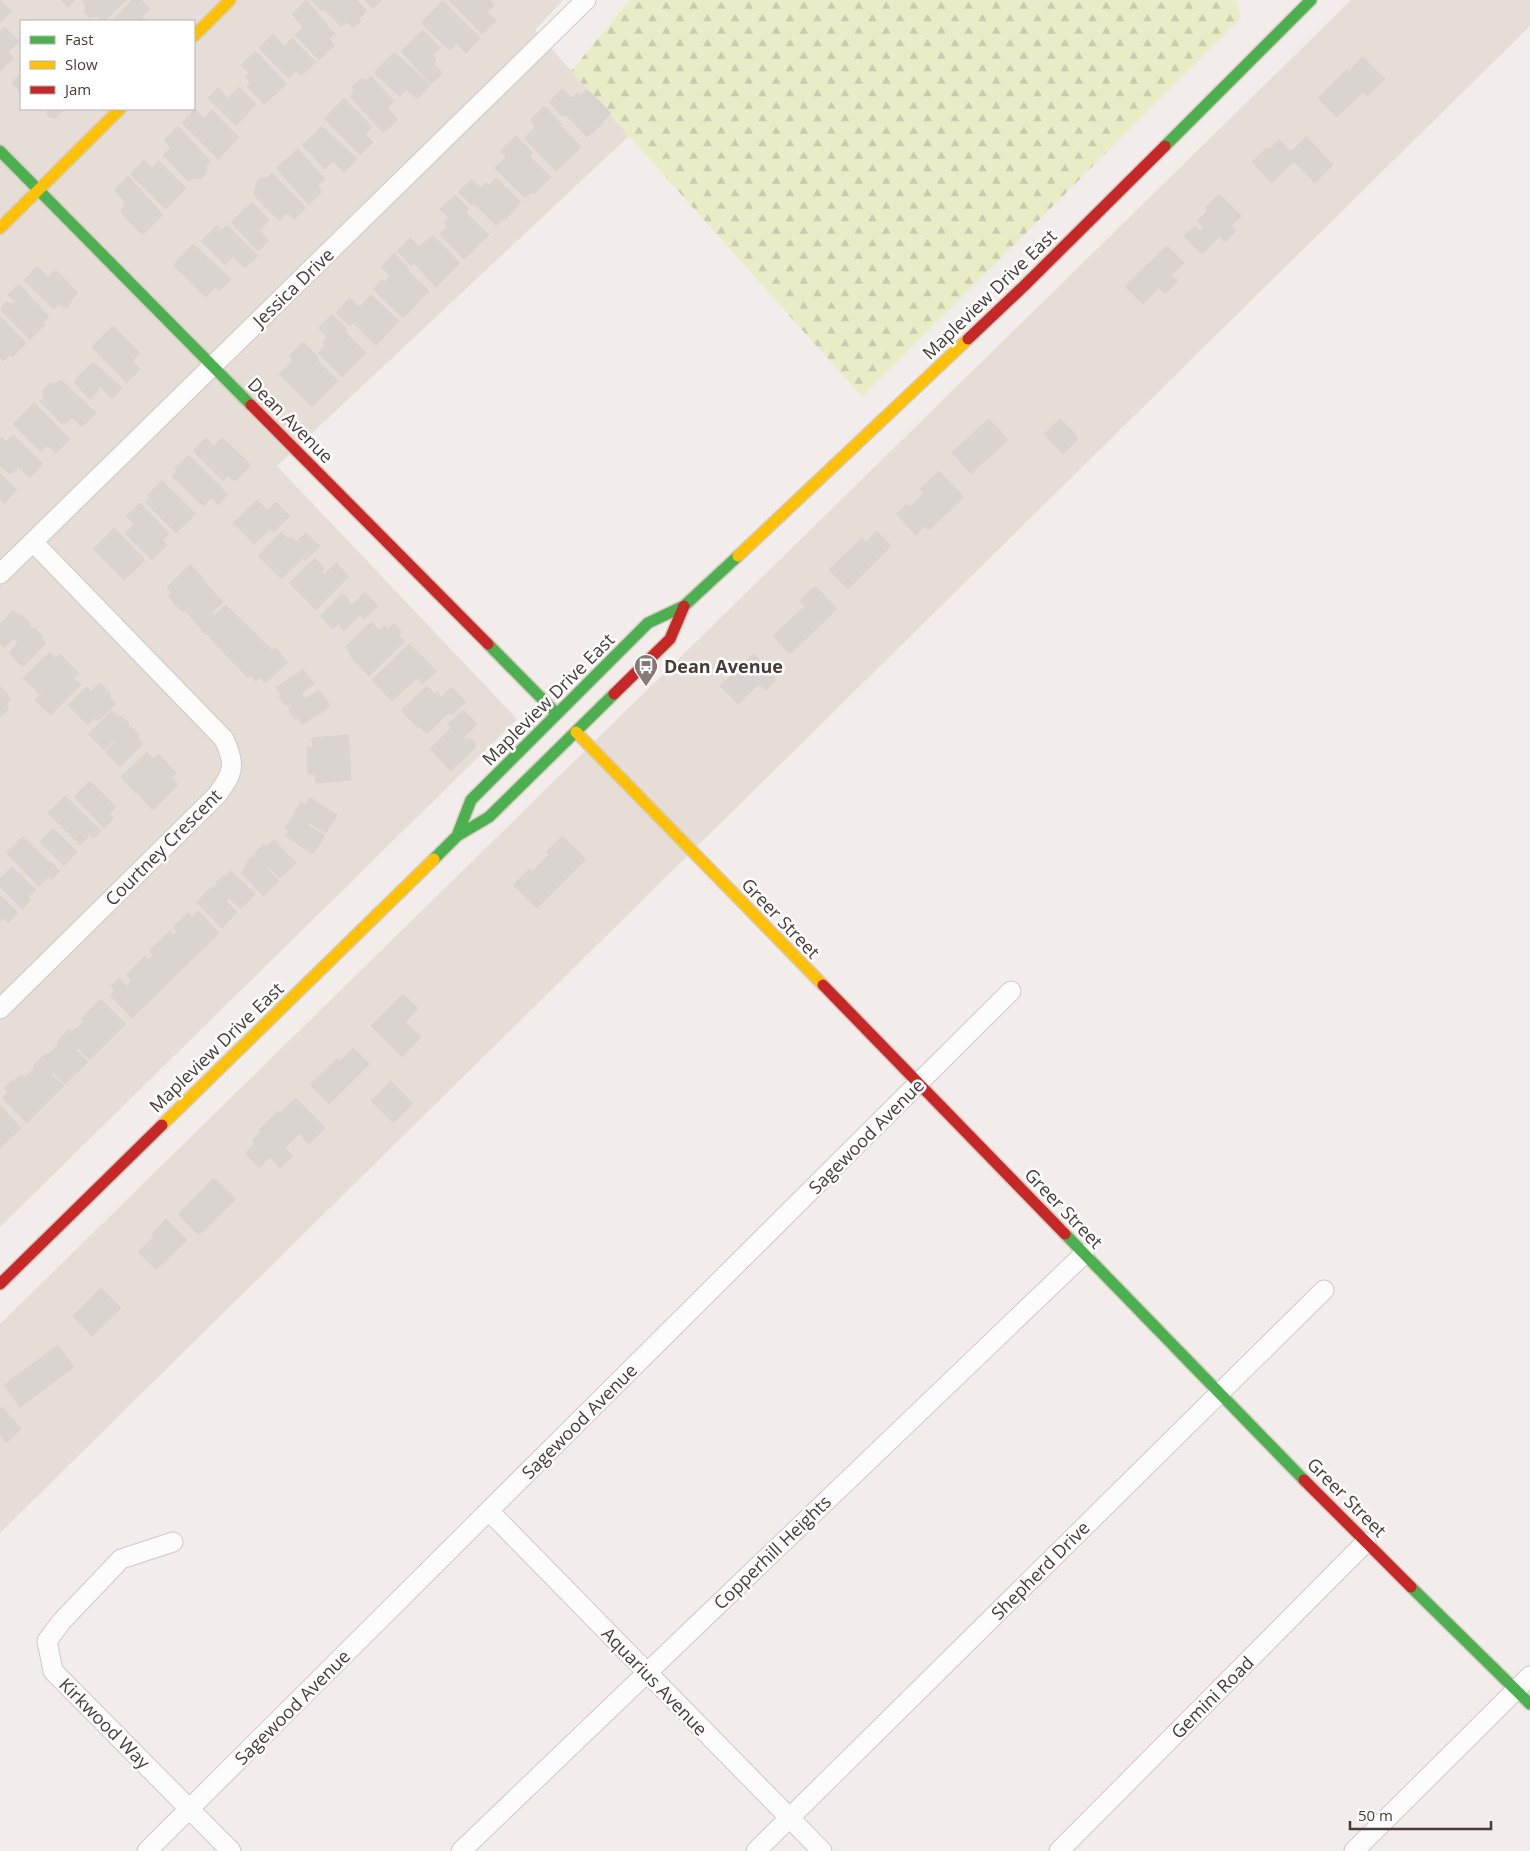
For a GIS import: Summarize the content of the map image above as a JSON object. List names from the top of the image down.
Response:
{
  "streets": {
    "street": [
      "Jessica Drive",
      "Mapleview Drive East",
      "Dean Avenue",
      "Courtney Crescent",
      "Greer Street",
      "Sagewood Avenue",
      "Copperhill Heights",
      "Shepherd Drive",
      "Aquarius Avenue",
      "Gemini Road",
      "Kirkwood Way"
    ]
  },
  "crossings": [
    ["Jessica Drive", "Dean Avenue"],
    ["Jessica Drive", "Courtney Crescent"],
    ["Mapleview Drive East", "Dean Avenue"],
    ["Mapleview Drive East", "Greer Street"],
    ["Greer Street", "Sagewood Avenue"],
    ["Greer Street", "Copperhill Heights"],
    ["Greer Street", "Shepherd Drive"],
    ["Greer Street", "Gemini Road"],
    ["Sagewood Avenue", "Aquarius Avenue"],
    ["Sagewood Avenue", "Kirkwood Way"],
    ["Copperhill Heights", "Aquarius Avenue"],
    ["Shepherd Drive", "Aquarius Avenue"]
  ],
  "places": {
    "bus stop": ["Dean Avenue"]
  },
  "legend": ["Fast", "Slow", "Jam"],
  "scale_bar": "50 m"
}
